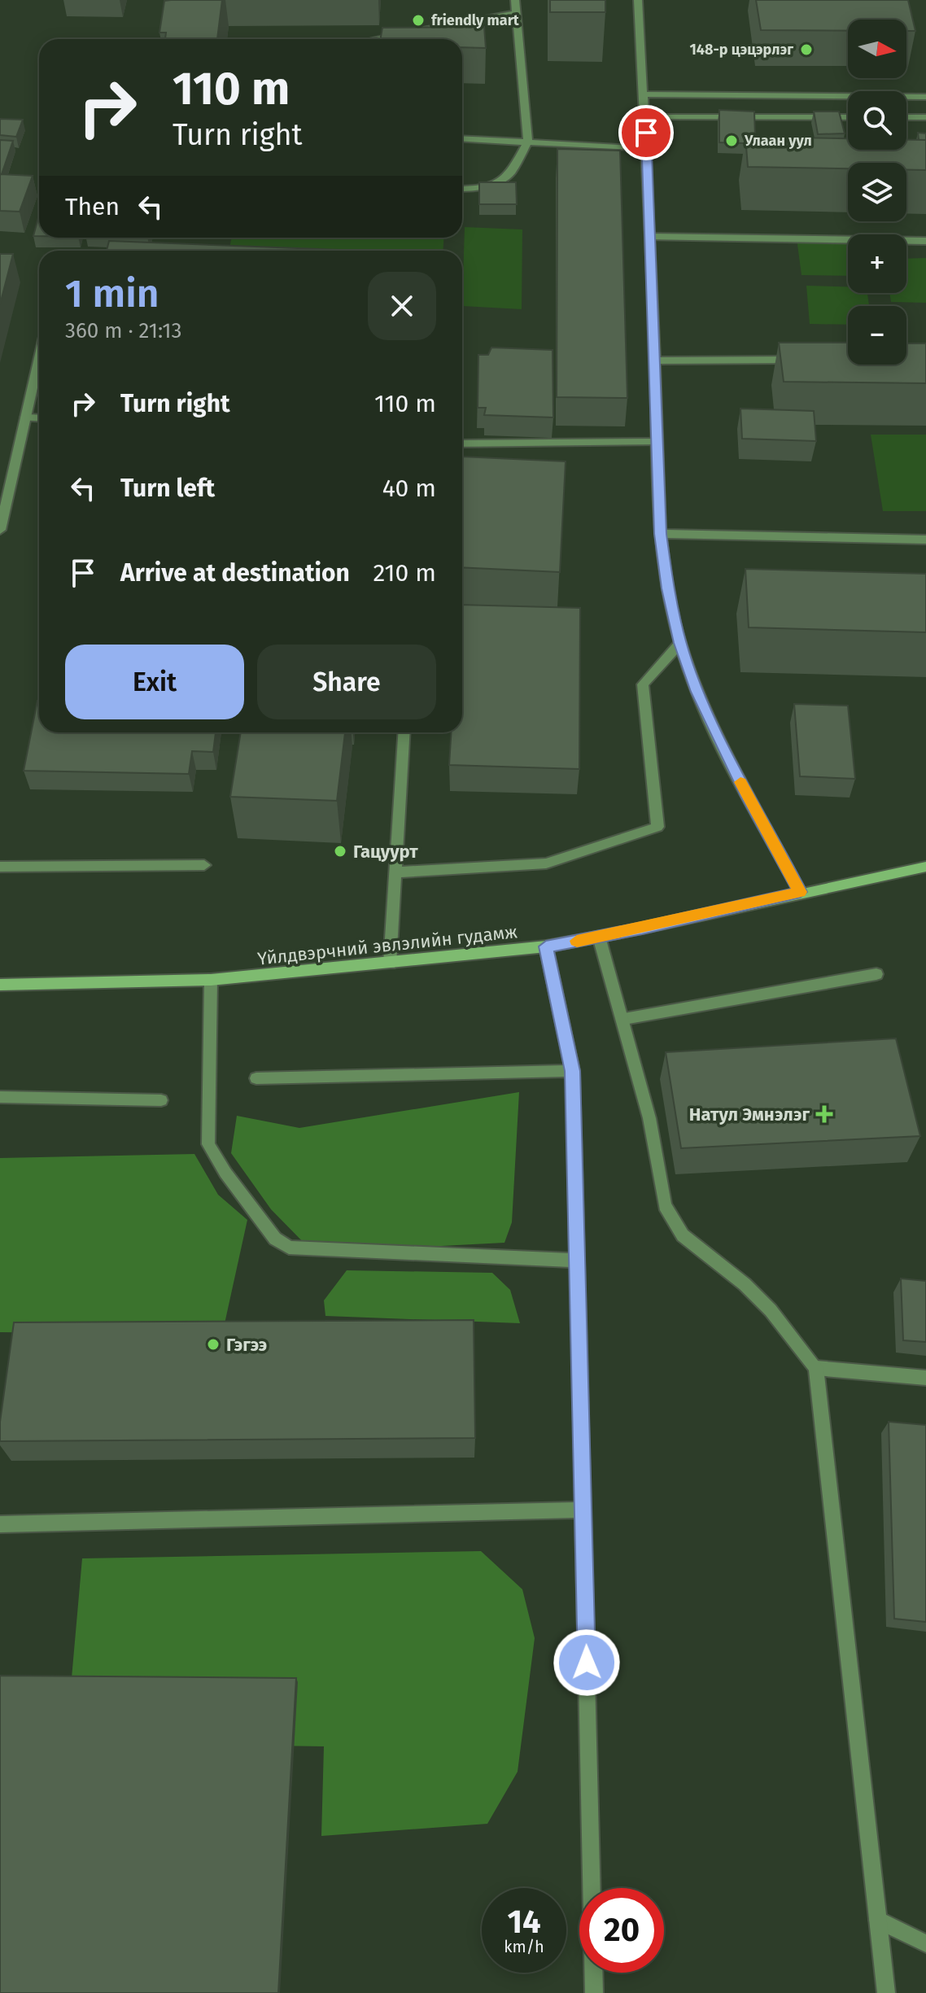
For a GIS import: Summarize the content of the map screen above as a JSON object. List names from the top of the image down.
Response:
{
  "streets": {
    "main road": ["Үйлдвэрчний эвлэлийн гудамж"]
  },
  "places": {
    "other": [
      "friendly mart",
      "148-р цэцэрлэг",
      "Улаан уул",
      "Гацуурт",
      "Гэгээ"
    ],
    "health": ["Натул Эмнэлэг"]
  },
  "north": "right",
  "page": {
    "map_buttons": ["+", "−"],
    "turn": ["110 m", "Turn right"],
    "then": "Then",
    "heading": ["1 min", "360 m · 21:13"],
    "list": [
      {
        "name": "Turn right",
        "value": "110 m"
      },
      {
        "name": "Turn left",
        "value": "40 m"
      },
      {
        "name": "Arrive at destination",
        "value": "210 m"
      }
    ],
    "buttons": ["Exit", "Share"],
    "speed": "14 km/h",
    "limit": "20"
  }
}
